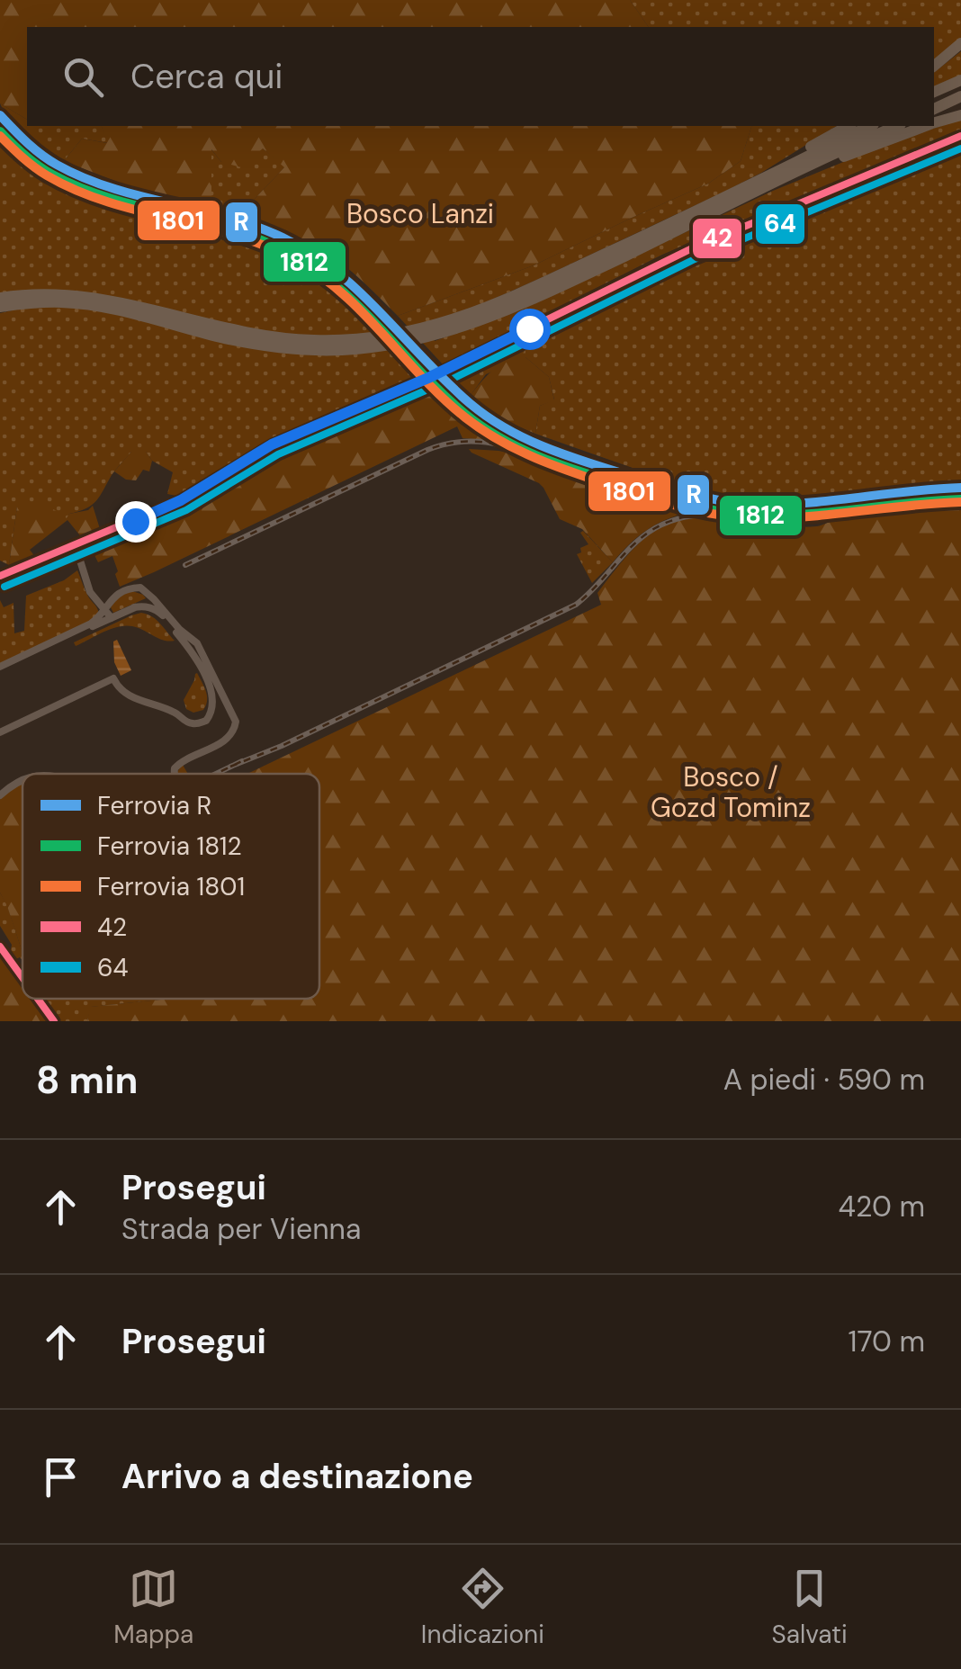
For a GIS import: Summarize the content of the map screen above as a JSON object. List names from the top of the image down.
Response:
{
  "parks": ["Bosco Lanzi", "Bosco / Gozd Tominz"],
  "lines": [
    "rail line R",
    "rail line 1812",
    "rail line 1801",
    "transit line 42",
    "transit line 64"
  ],
  "legend": [
    "Ferrovia R",
    "Ferrovia 1812",
    "Ferrovia 1801",
    "42",
    "64"
  ],
  "page": {
    "search": "Cerca qui",
    "heading": ["8 min", "A piedi · 590 m"],
    "list": [
      ["Prosegui", "Strada per Vienna", "420 m"],
      ["Prosegui", "170 m"],
      "Arrivo a destinazione"
    ],
    "nav": ["Mappa", "Indicazioni", "Salvati"]
  }
}
